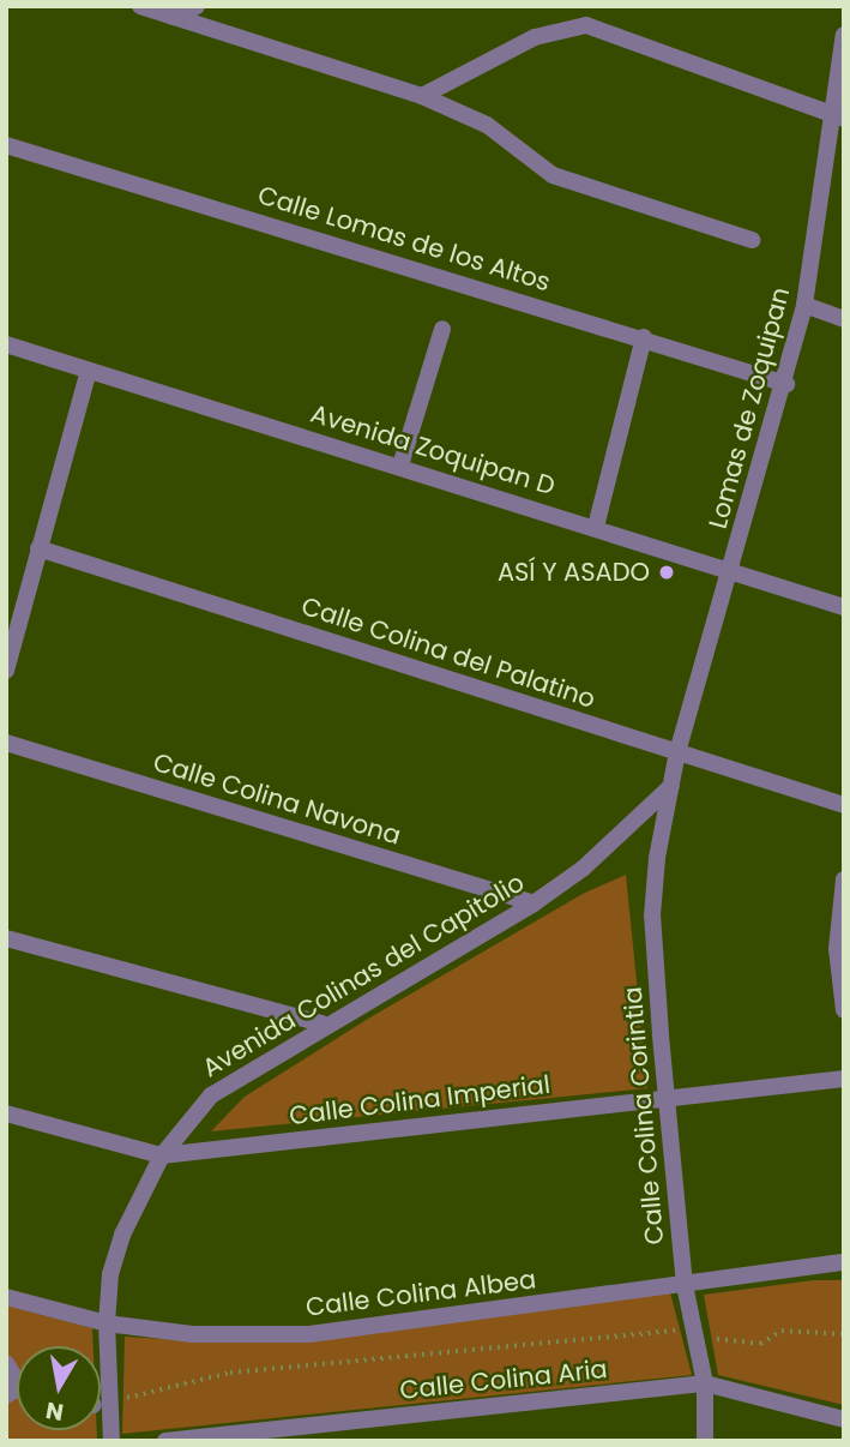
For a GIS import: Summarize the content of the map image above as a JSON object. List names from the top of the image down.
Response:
{
  "streets": {
    "street": [
      "Calle Lomas de los Altos",
      "Lomas de Zoquipan",
      "Avenida Zoquipan D",
      "Calle Colina del Palatino",
      "Calle Colina Navona",
      "Avenida Colinas del Capitolio",
      "Calle Colina Imperial",
      "Calle Colina Corintia",
      "Calle Colina Albea",
      "Calle Colina Aria"
    ]
  },
  "crossings": [
    ["Calle Lomas de los Altos", "Lomas de Zoquipan"],
    ["Lomas de Zoquipan", "Avenida Zoquipan D"],
    ["Lomas de Zoquipan", "Calle Colina del Palatino"],
    ["Lomas de Zoquipan", "Avenida Colinas del Capitolio"],
    ["Lomas de Zoquipan", "Calle Colina Corintia"],
    ["Calle Colina Navona", "Avenida Colinas del Capitolio"],
    ["Avenida Colinas del Capitolio", "Calle Colina Imperial"],
    ["Avenida Colinas del Capitolio", "Calle Colina Corintia"],
    ["Avenida Colinas del Capitolio", "Calle Colina Albea"],
    ["Calle Colina Imperial", "Calle Colina Corintia"],
    ["Calle Colina Corintia", "Calle Colina Albea"],
    ["Calle Colina Corintia", "Calle Colina Aria"]
  ],
  "places": ["ASÍ Y ASADO"],
  "north": "bottom"
}
